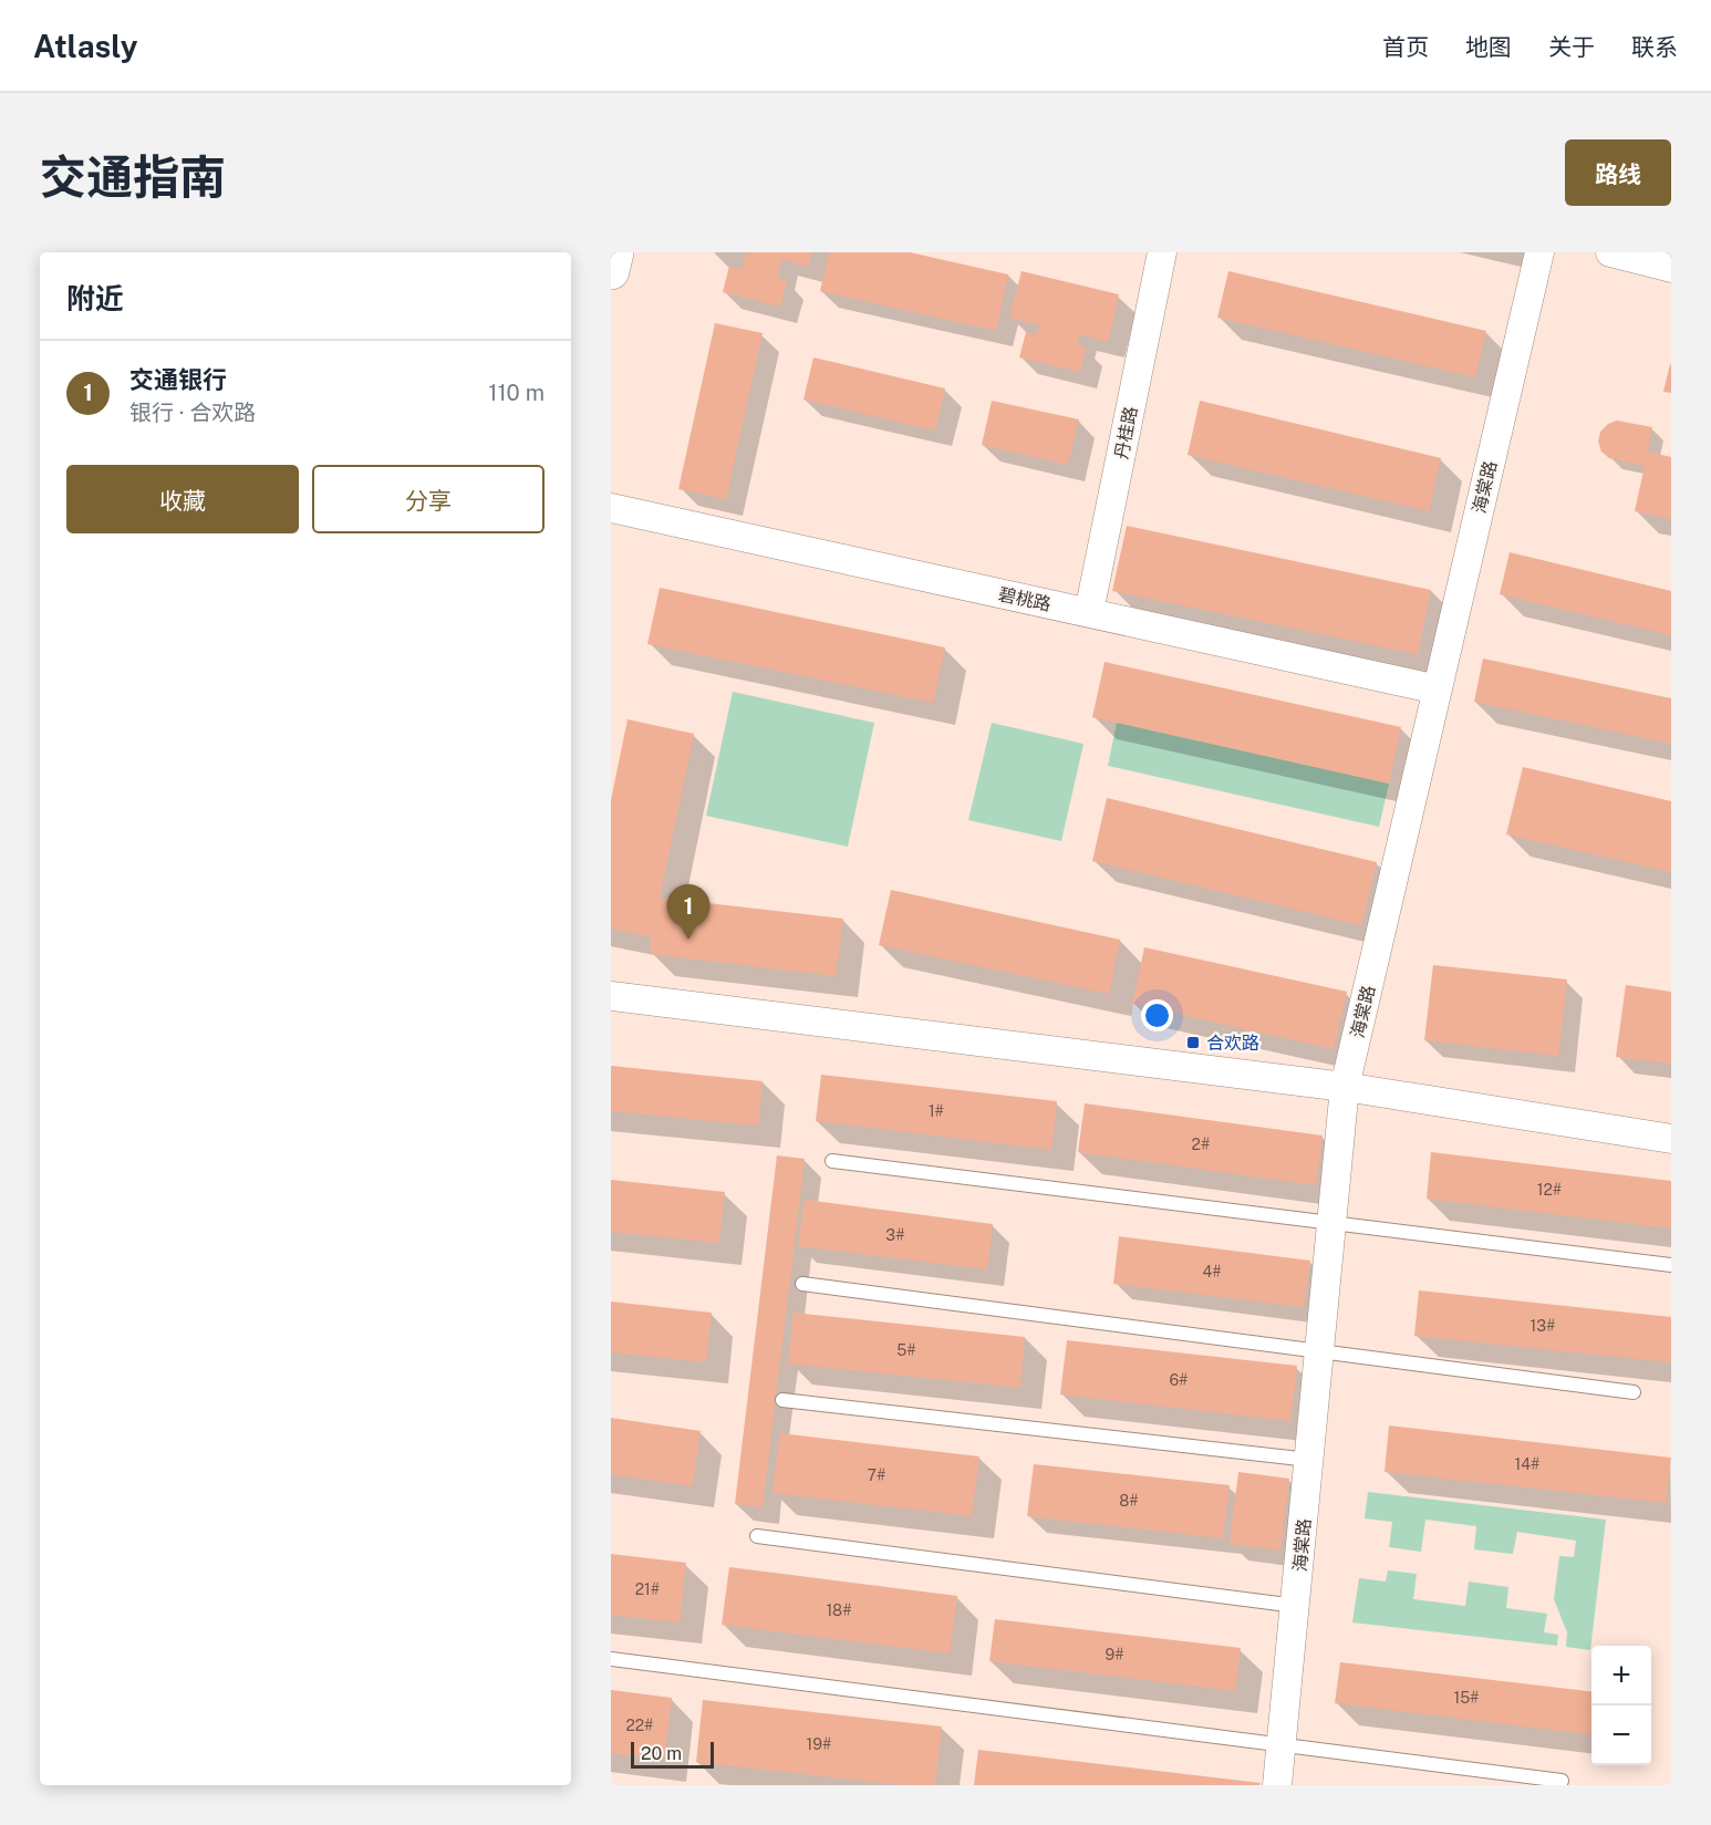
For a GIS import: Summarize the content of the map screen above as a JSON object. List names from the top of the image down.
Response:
{
  "streets": {
    "street": ["丹桂路", "海棠路", "碧桃路"]
  },
  "crossings": [
    ["丹桂路", "碧桃路"],
    ["海棠路", "碧桃路"]
  ],
  "places": {
    "transit": ["合欢路"]
  },
  "house_numbers": [
    "1#",
    "2#",
    "12#",
    "3#",
    "4#",
    "13#",
    "5#",
    "6#",
    "14#",
    "7#",
    "8#",
    "21#",
    "18#",
    "9#",
    "15#",
    "22#",
    "19#"
  ],
  "scale_bar": "20 m",
  "page": {
    "header": "Atlasly",
    "nav": [
      "首页",
      "地图",
      "关于",
      "联系"
    ],
    "title": "交通指南",
    "buttons": [
      "路线",
      ["收藏", "分享"]
    ],
    "heading": "附近",
    "list": [
      {
        "mark": "1",
        "name": "交通银行",
        "note": "银行 · 合欢路",
        "value": "110 m"
      }
    ],
    "pins": "1",
    "map_buttons": ["+", "−"],
    "scale": "20 m"
  }
}
